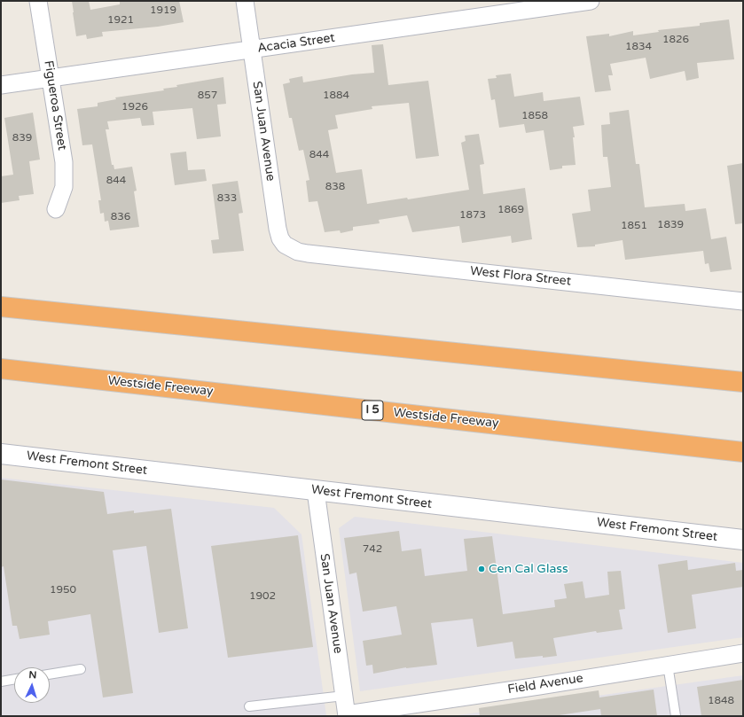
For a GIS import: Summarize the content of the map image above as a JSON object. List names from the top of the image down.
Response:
{
  "streets": {
    "highway": ["Westside Freeway", "I 5"],
    "street": [
      "Acacia Street",
      "Figueroa Street",
      "San Juan Avenue",
      "West Flora Street",
      "West Fremont Street",
      "Field Avenue"
    ]
  },
  "crossings": [
    ["Acacia Street", "Figueroa Street"],
    ["Acacia Street", "San Juan Avenue"],
    ["San Juan Avenue", "West Flora Street"],
    ["San Juan Avenue", "West Fremont Street"],
    ["San Juan Avenue", "Field Avenue"]
  ],
  "places": ["Cen Cal Glass"],
  "house_numbers": [
    "1919",
    "1921",
    "1826",
    "1834",
    "857",
    "1884",
    "1926",
    "1858",
    "839",
    "844",
    "844",
    "838",
    "833",
    "1869",
    "1873",
    "836",
    "1839",
    "1851",
    "742",
    "1950",
    "1902",
    "1848"
  ],
  "north": "top"
}
